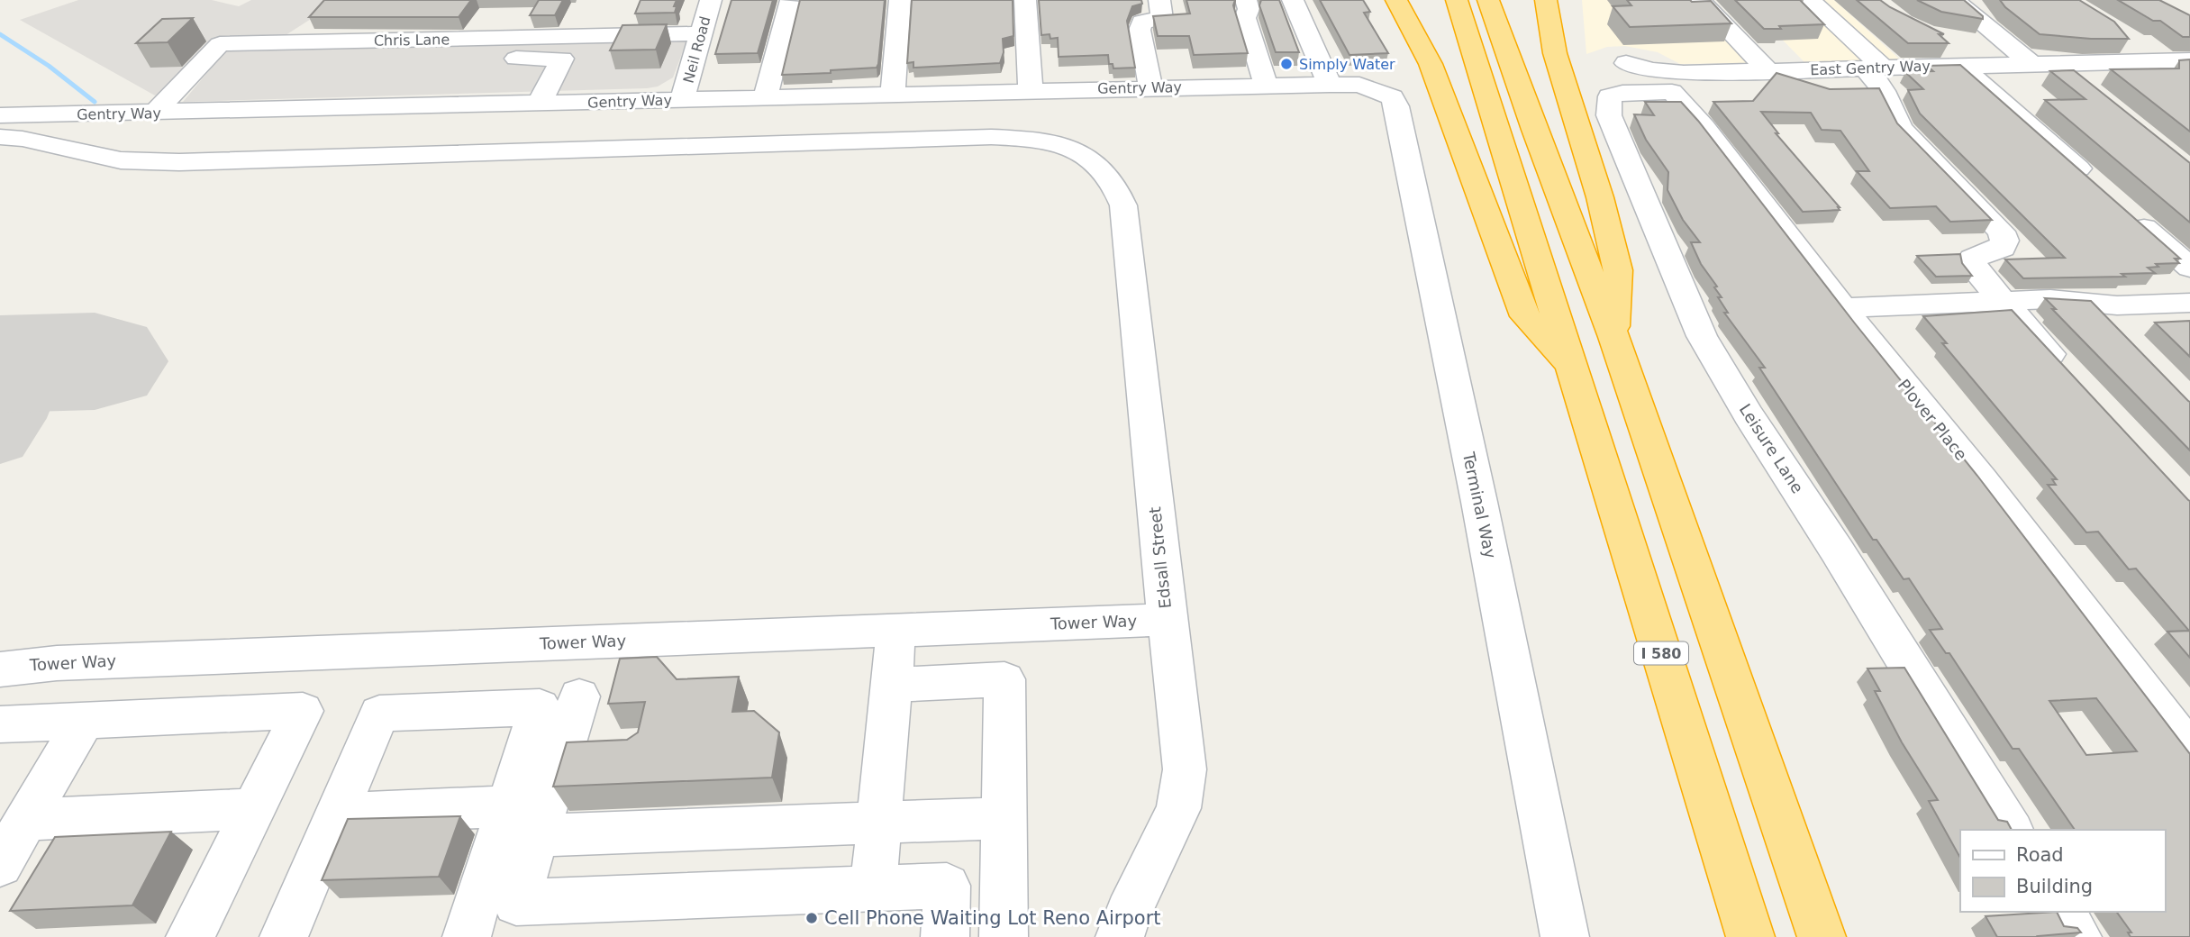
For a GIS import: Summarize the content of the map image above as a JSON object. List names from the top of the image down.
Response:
{
  "streets": {
    "highway": ["I 580"],
    "street": [
      "Chris Lane",
      "Neil Road",
      "East Gentry Way",
      "Gentry Way",
      "Plover Place",
      "Leisure Lane",
      "Terminal Way",
      "Edsall Street",
      "Tower Way"
    ]
  },
  "crossings": [
    ["Chris Lane", "Neil Road"],
    ["Chris Lane", "Gentry Way"],
    ["Neil Road", "Gentry Way"],
    ["Gentry Way", "Terminal Way"],
    ["Plover Place", "Leisure Lane"],
    ["Edsall Street", "Tower Way"]
  ],
  "places": ["Simply Water", "Cell Phone Waiting Lot Reno Airport"],
  "legend": ["Road", "Building"]
}
